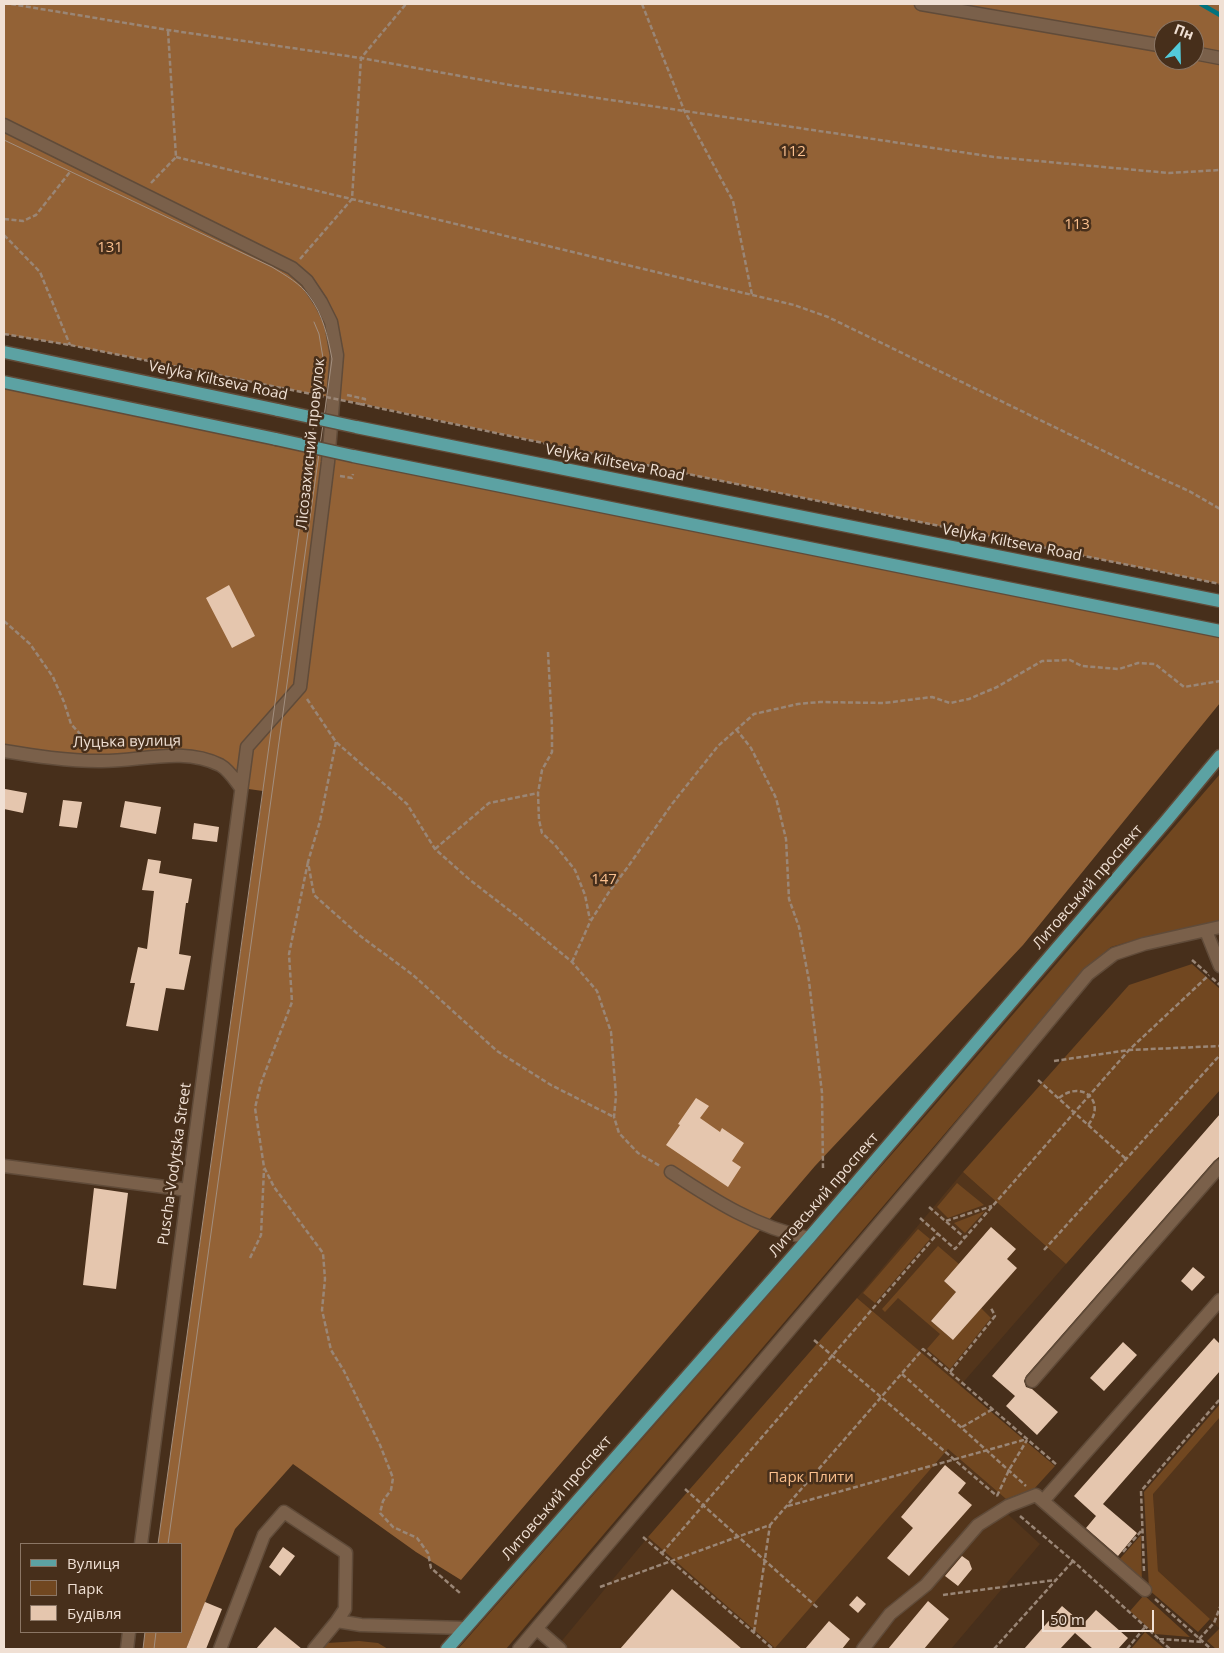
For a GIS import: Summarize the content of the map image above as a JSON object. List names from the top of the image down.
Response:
{
  "streets": {
    "main road": ["Velyka Kiltseva Road", "Литовський проспект"],
    "street": ["Лісозахисний провулок", "Луцька вулиця", "Puscha-Vodytska Street"]
  },
  "crossings": [
    ["Луцька вулиця", "Puscha-Vodytska Street"]
  ],
  "parks": [
    "112",
    "113",
    "131",
    "147",
    "Парк Плити"
  ],
  "legend": ["Вулиця", "Парк", "Будівля"],
  "scale_bar": "50 m",
  "north": "top"
}
